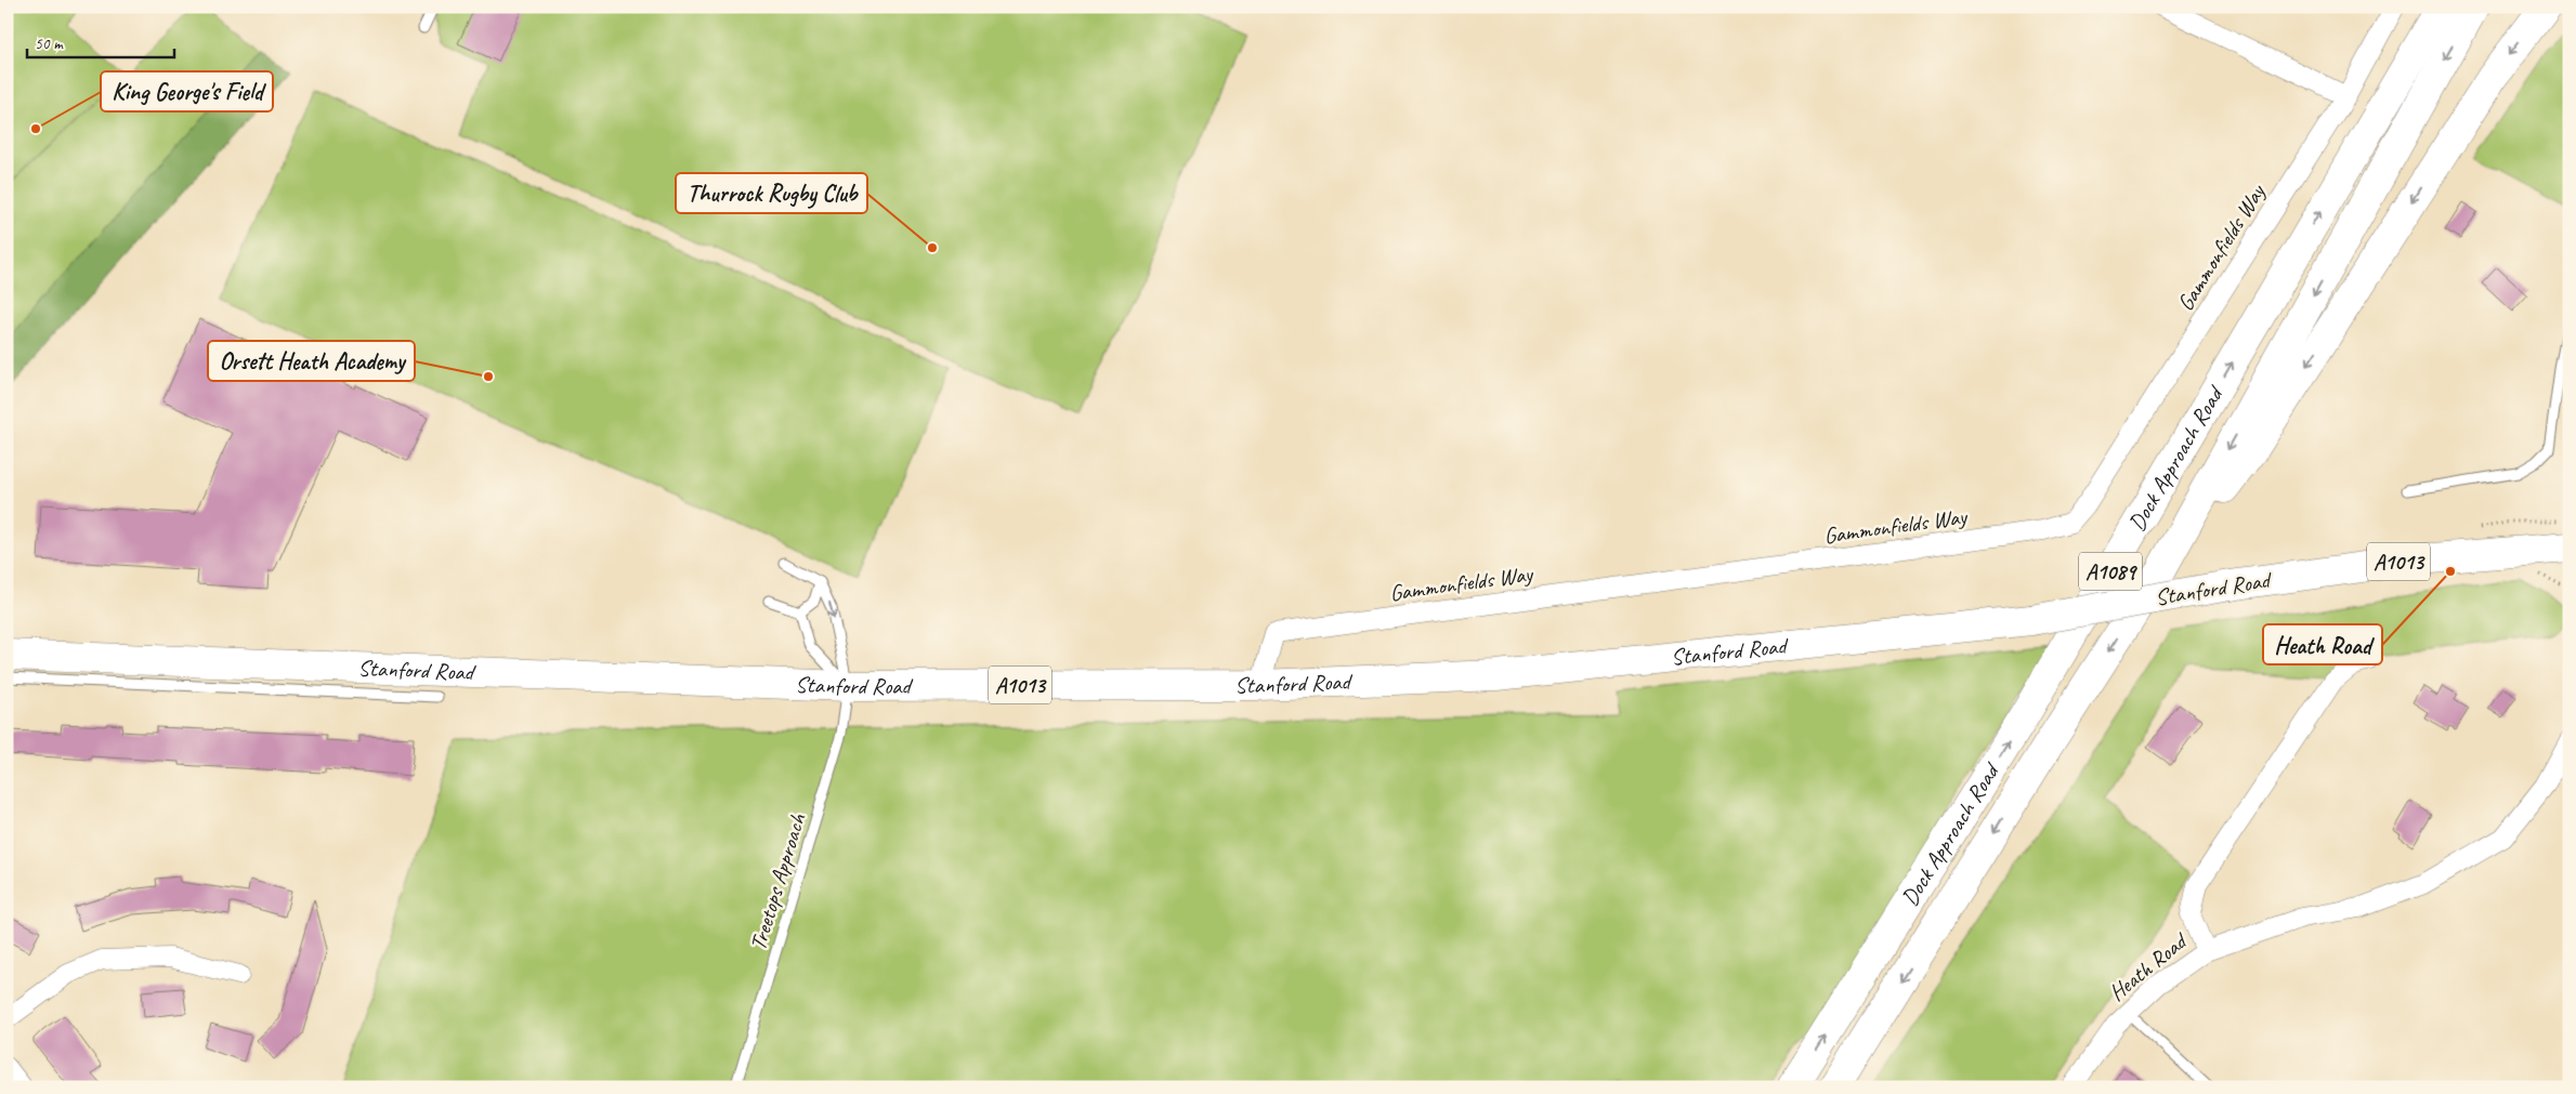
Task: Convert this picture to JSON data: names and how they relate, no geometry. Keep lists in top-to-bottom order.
{
  "streets": {
    "main road": [
      "Dock Approach Road",
      "A1013",
      "A1089",
      "Stanford Road"
    ],
    "street": ["Gammonfields Way", "Heath Road"],
    "lane": ["Treetops Approach"]
  },
  "crossings": [
    ["Gammonfields Way", "Stanford Road"],
    ["Stanford Road", "Treetops Approach"]
  ],
  "places": [
    "King George's Field",
    "Thurrock Rugby Club",
    "Orsett Heath Academy",
    "Heath Road"
  ],
  "scale_bar": "50 m"
}
